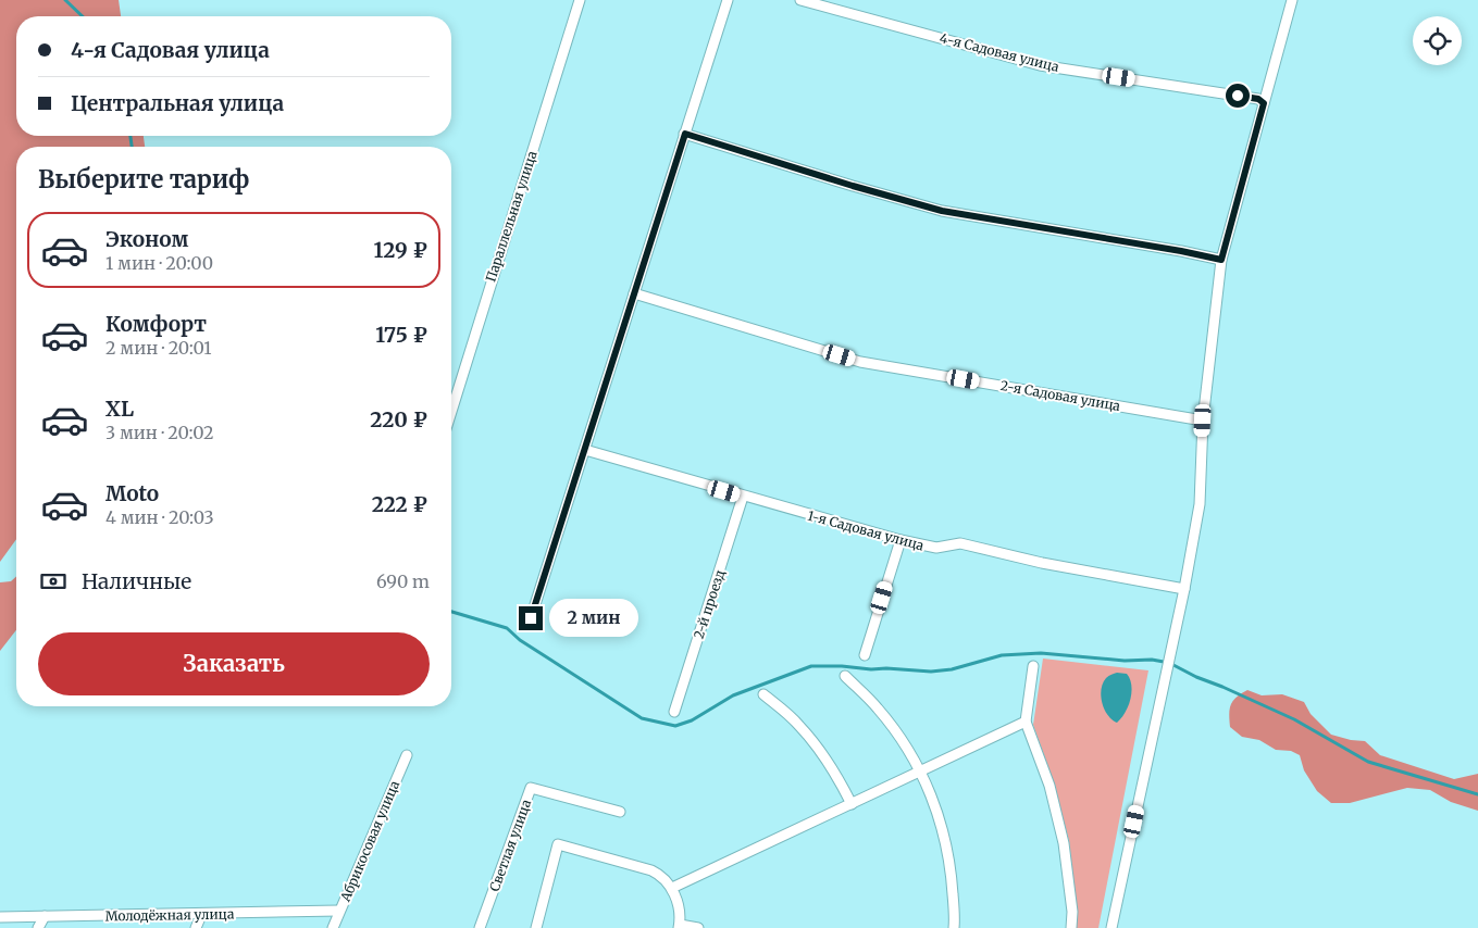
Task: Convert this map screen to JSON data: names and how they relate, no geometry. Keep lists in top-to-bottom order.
{
  "streets": {
    "street": [
      "4-я Садовая улица",
      "Параллельная улица",
      "2-я Садовая улица",
      "1-я Садовая улица",
      "2-й проезд",
      "Абрикосовая улица",
      "Светлая улица",
      "Молодёжная улица"
    ]
  },
  "crossings": [
    ["1-я Садовая улица", "2-й проезд"],
    ["Абрикосовая улица", "Молодёжная улица"]
  ],
  "page": {
    "banner": ["4-я Садовая улица", "Центральная улица"],
    "heading": "Выберите тариф",
    "list": [
      {
        "name": "Эконом",
        "note": "1 мин · 20:00",
        "value": "129 ₽"
      },
      {
        "name": "Комфорт",
        "note": "2 мин · 20:01",
        "value": "175 ₽"
      },
      {
        "name": "XL",
        "note": "3 мин · 20:02",
        "value": "220 ₽"
      },
      {
        "name": "Moto",
        "note": "4 мин · 20:03",
        "value": "222 ₽"
      }
    ],
    "pay": ["Наличные", "690 m"],
    "bubble": "2 мин",
    "buttons": "Заказать"
  }
}
